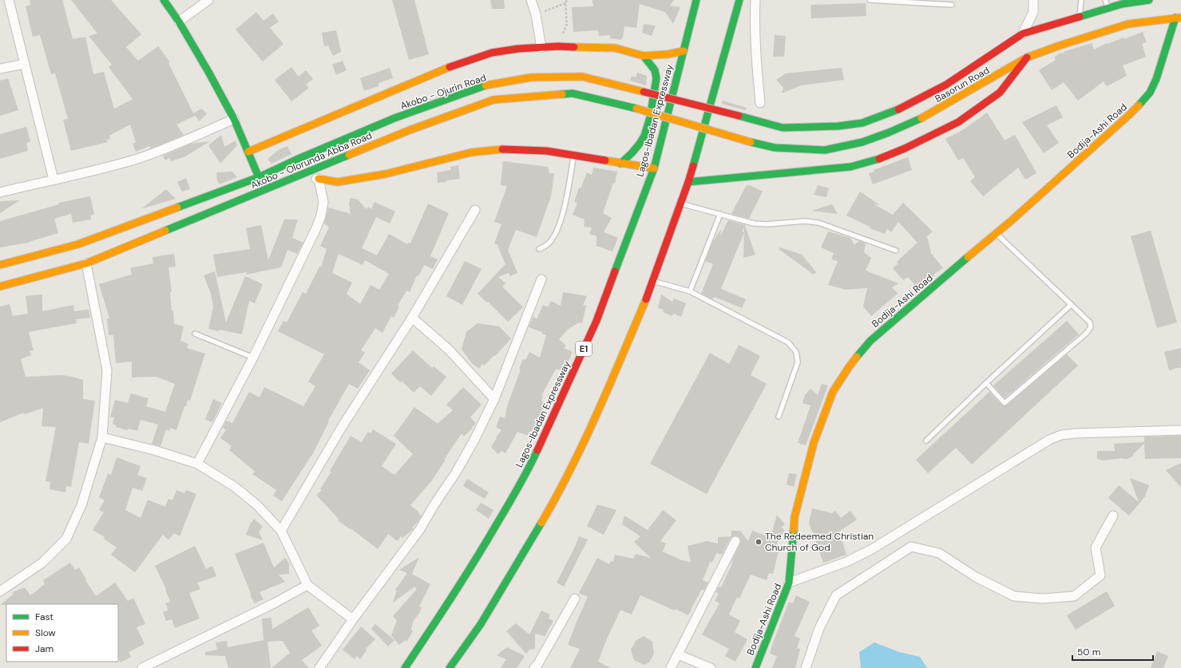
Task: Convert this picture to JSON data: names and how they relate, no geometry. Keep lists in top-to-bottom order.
{
  "streets": {
    "main road": [
      "Basorun Road",
      "Akobo - Ojurin Road",
      "Lagos-Ibadan Expressway",
      "Bodija-Ashi Road",
      "Akobo - Olorunda Abba Road",
      "E1"
    ]
  },
  "crossings": [
    ["Basorun Road", "Akobo - Ojurin Road"],
    ["Basorun Road", "Bodija-Ashi Road"],
    ["Basorun Road", "Akobo - Olorunda Abba Road"],
    ["Akobo - Ojurin Road", "Akobo - Olorunda Abba Road"]
  ],
  "places": ["The Redeemed Christian Church of God"],
  "legend": ["Fast", "Slow", "Jam"],
  "scale_bar": "50 m"
}
